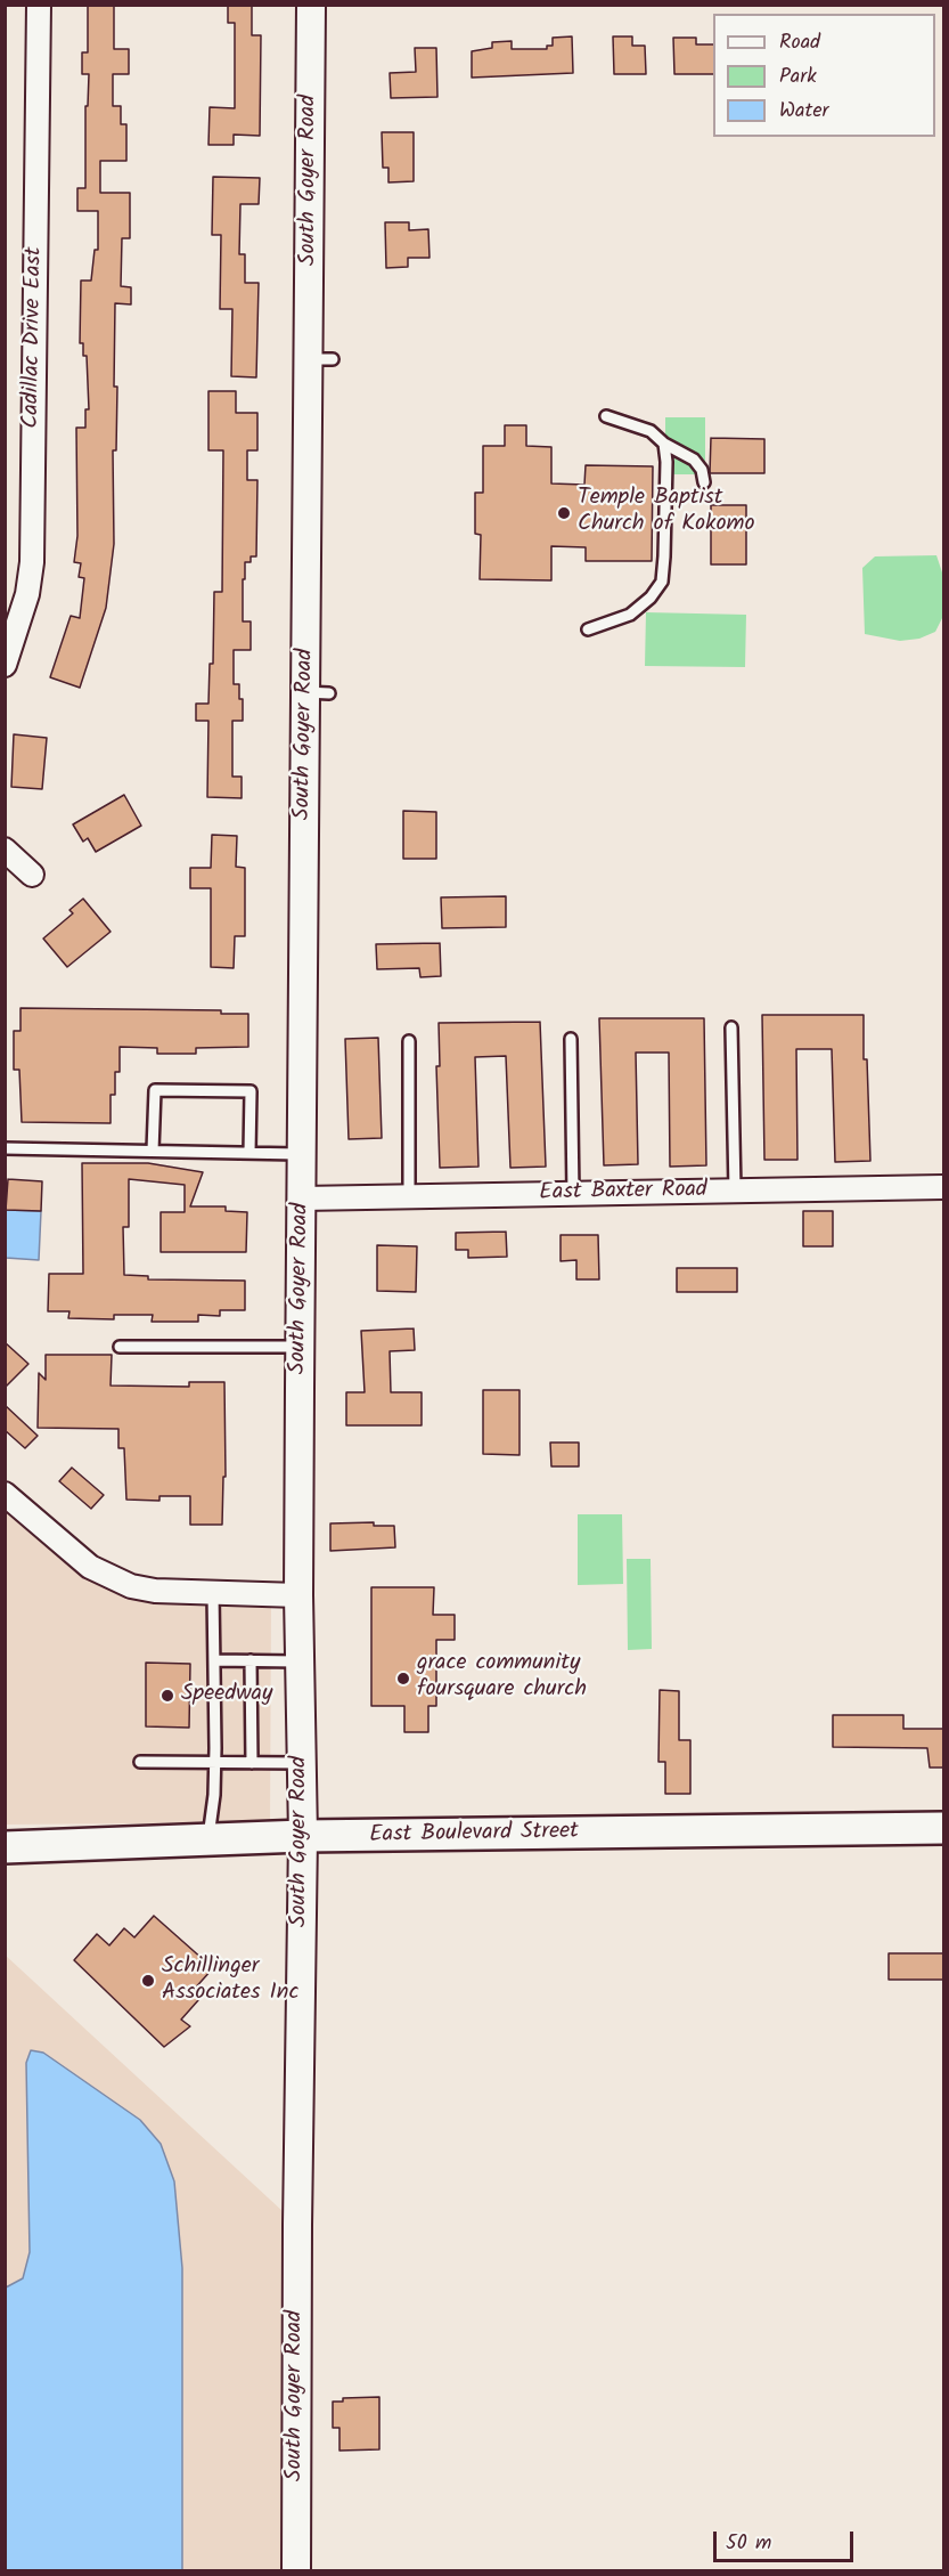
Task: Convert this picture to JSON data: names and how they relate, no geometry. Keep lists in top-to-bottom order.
{
  "streets": {
    "main road": ["East Boulevard Street"],
    "street": ["South Goyer Road", "Cadillac Drive East", "East Baxter Road"]
  },
  "crossings": [
    ["South Goyer Road", "East Baxter Road"],
    ["South Goyer Road", "East Boulevard Street"]
  ],
  "places": [
    "Temple Baptist Church of Kokomo",
    "grace community foursquare church",
    "Speedway",
    "Schillinger Associates Inc"
  ],
  "legend": ["Road", "Park", "Water"],
  "scale_bar": "50 m"
}
